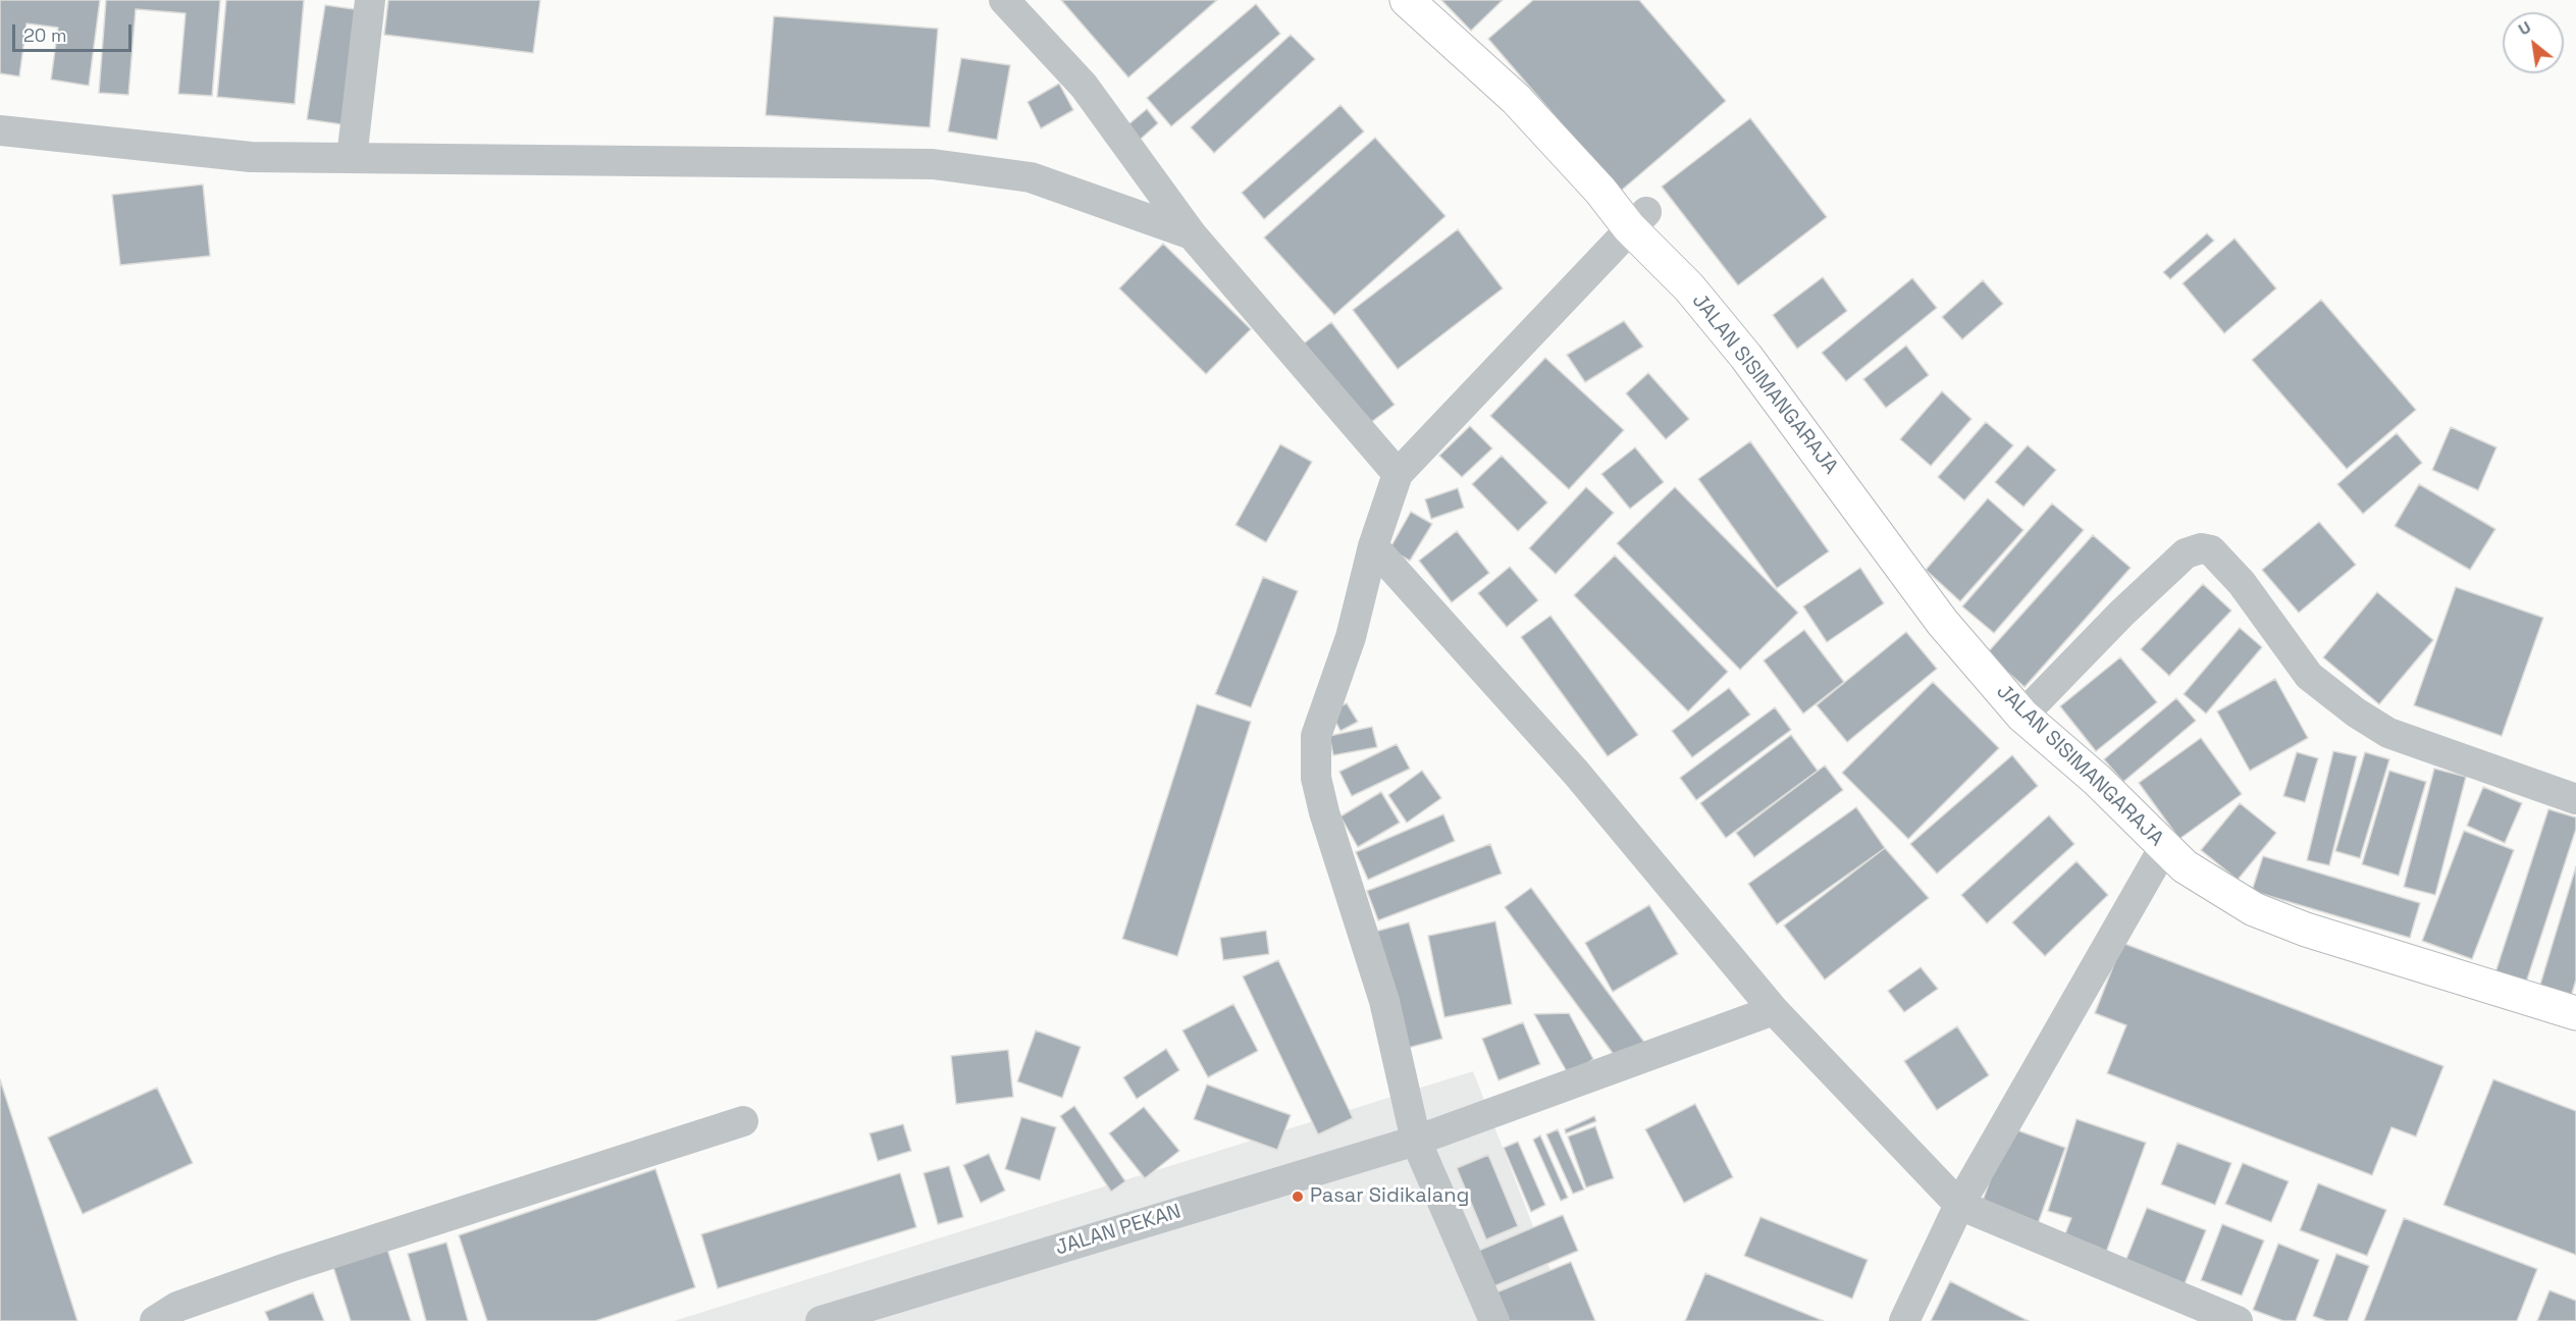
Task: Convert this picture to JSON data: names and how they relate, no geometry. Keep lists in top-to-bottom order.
{
  "streets": {
    "highway": ["JALAN SISIMANGARAJA"],
    "street": ["JALAN PEKAN"]
  },
  "places": ["Pasar Sidikalang"],
  "scale_bar": "20 m",
  "north": "top left"
}
